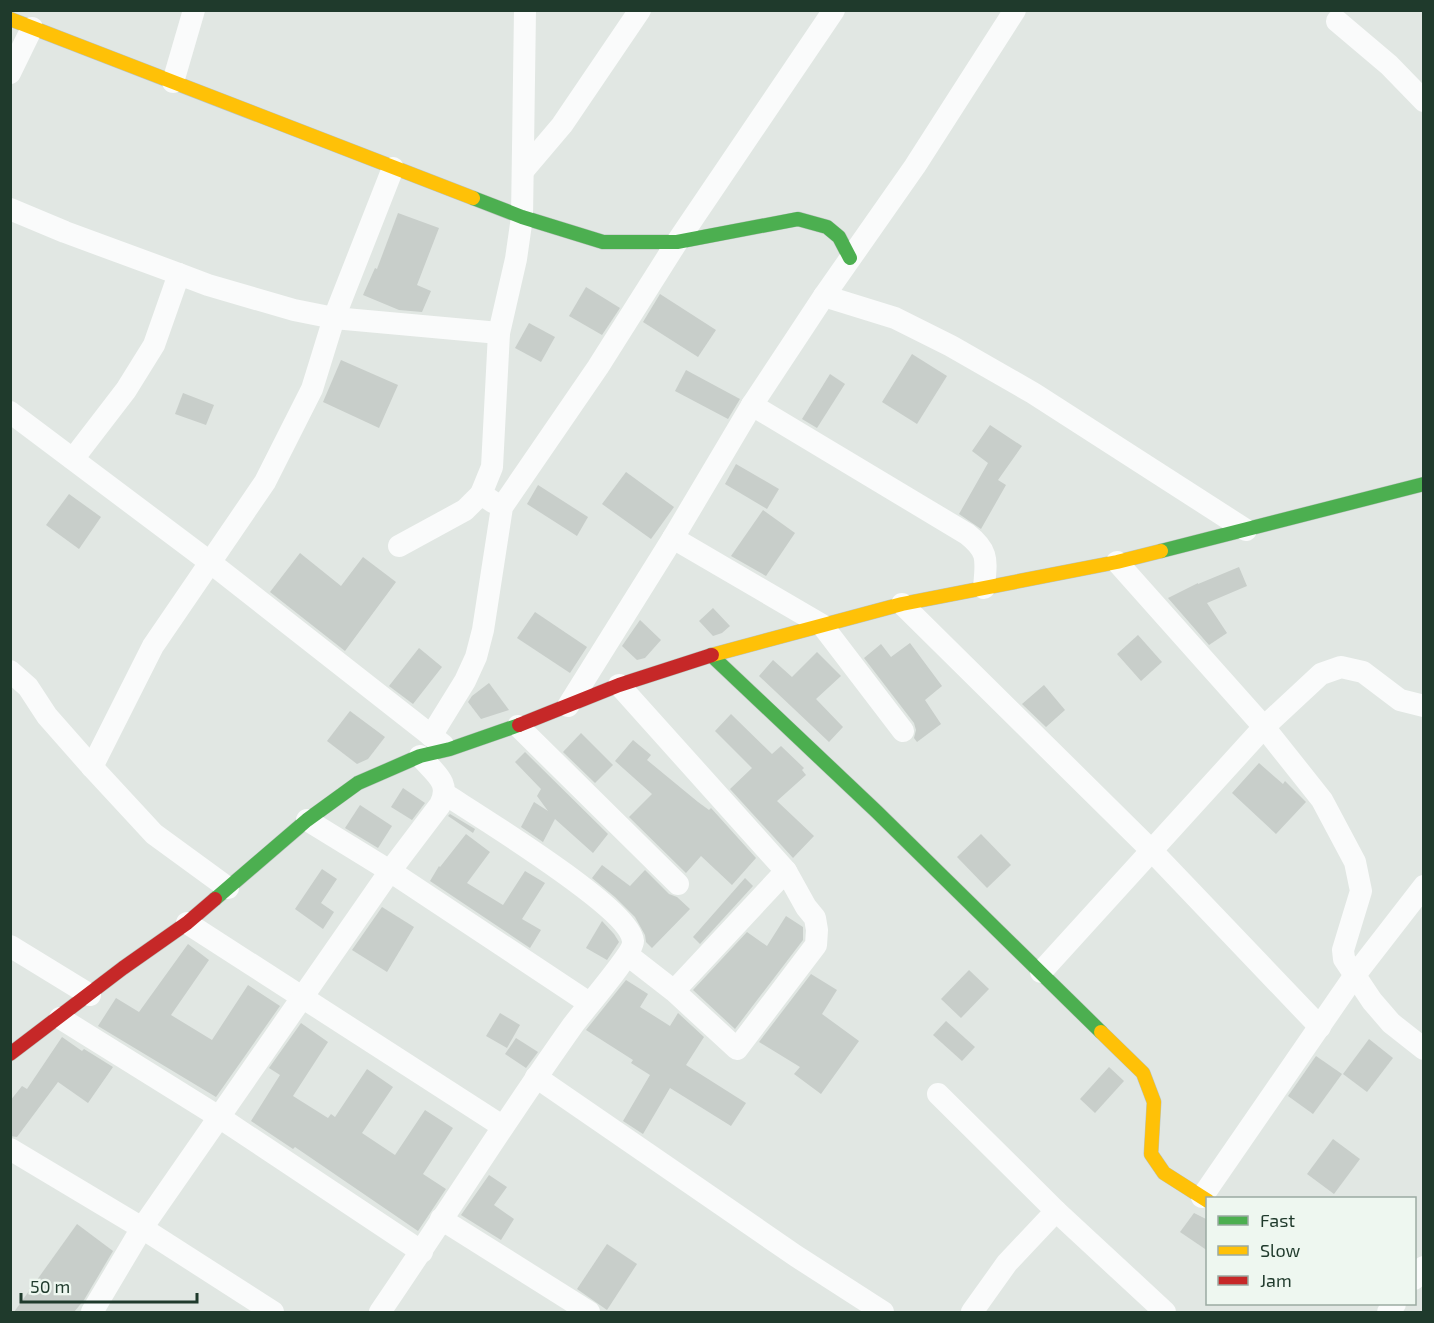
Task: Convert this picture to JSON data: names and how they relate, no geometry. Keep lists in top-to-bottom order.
{
  "legend": ["Fast", "Slow", "Jam"],
  "scale_bar": "50 m"
}
